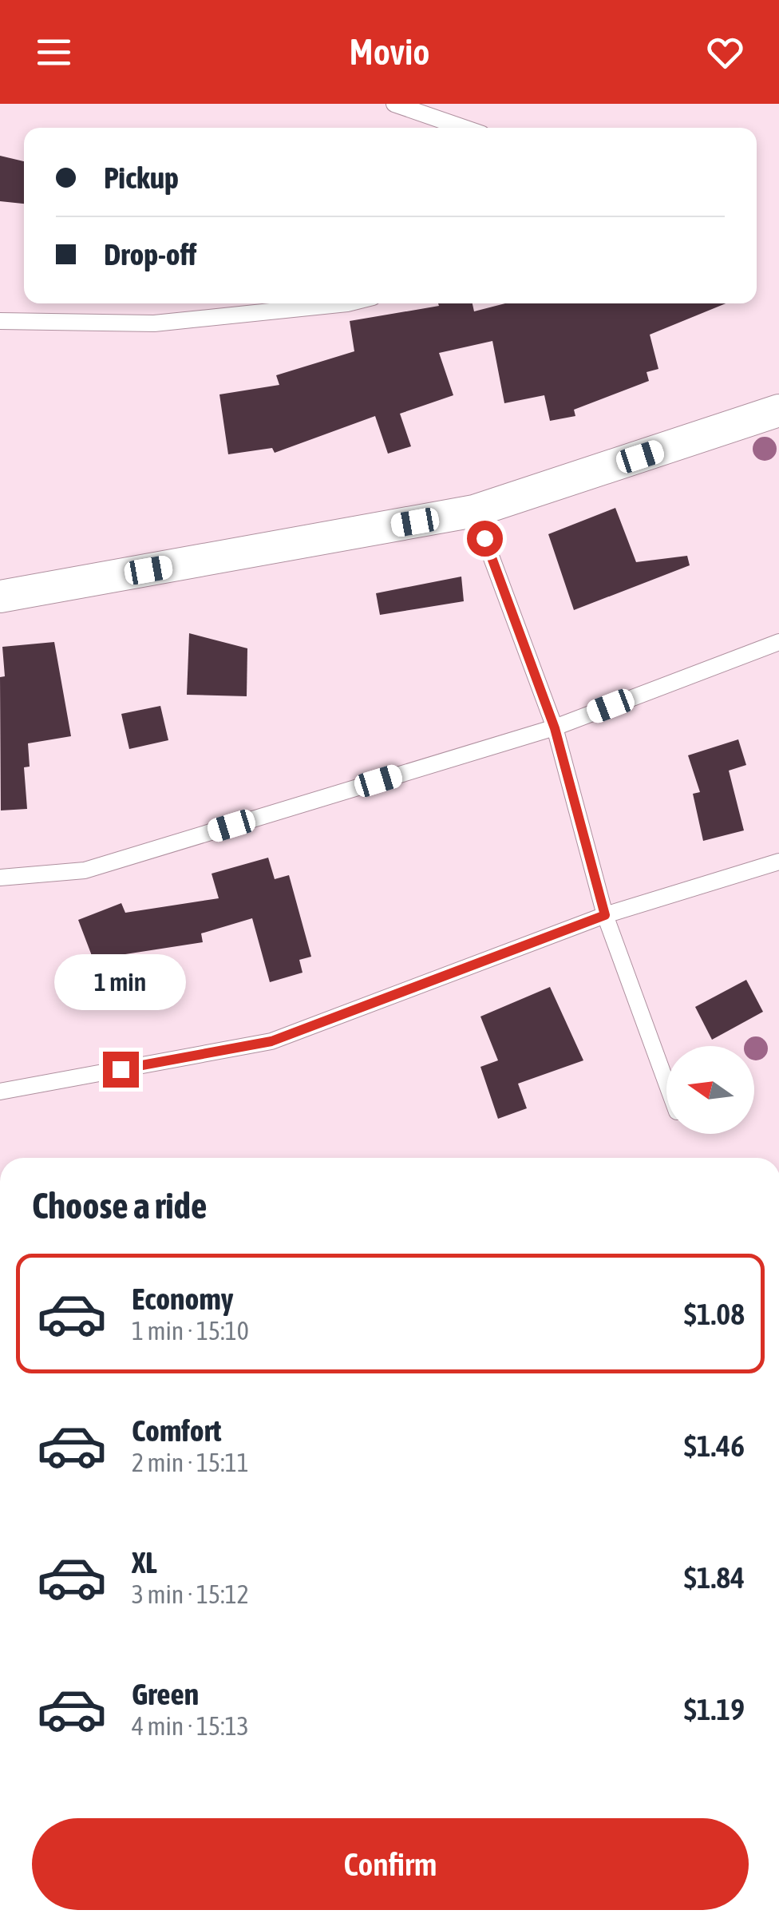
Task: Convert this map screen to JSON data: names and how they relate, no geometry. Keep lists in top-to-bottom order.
{
  "north": "left",
  "page": {
    "header": "Movio",
    "banner": ["Pickup", "Drop-off"],
    "bubble": "1 min",
    "heading": "Choose a ride",
    "list": [
      {
        "name": "Economy",
        "note": "1 min · 15:10",
        "value": "$1.08"
      },
      {
        "name": "Comfort",
        "note": "2 min · 15:11",
        "value": "$1.46"
      },
      {
        "name": "XL",
        "note": "3 min · 15:12",
        "value": "$1.84"
      },
      {
        "name": "Green",
        "note": "4 min · 15:13",
        "value": "$1.19"
      }
    ],
    "buttons": "Confirm"
  }
}
